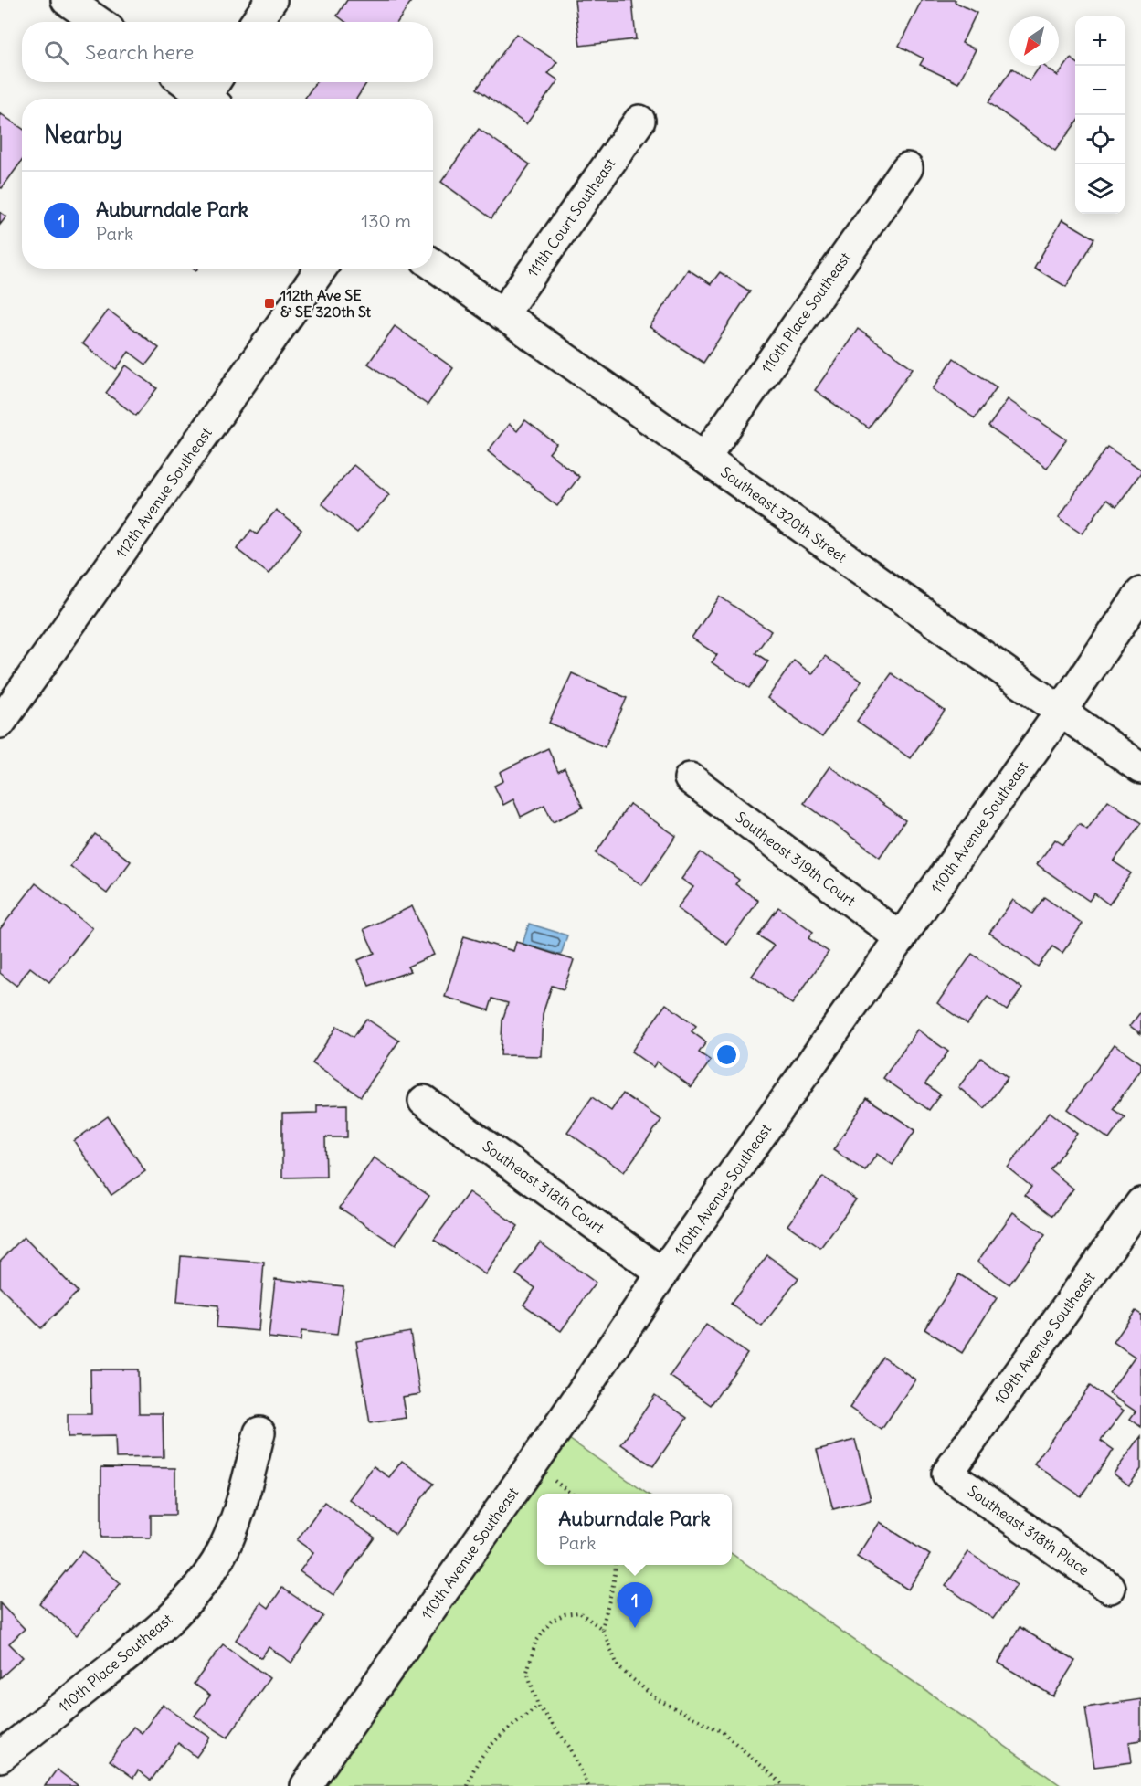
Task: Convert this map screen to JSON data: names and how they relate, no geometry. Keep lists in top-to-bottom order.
{
  "streets": {
    "street": [
      "111th Court Southeast",
      "110th Place Southeast",
      "112th Avenue Southeast",
      "Southeast 320th Street",
      "110th Avenue Southeast",
      "Southeast 319th Court",
      "Southeast 318th Court",
      "109th Avenue Southeast",
      "Southeast 318th Place"
    ]
  },
  "crossings": [
    ["111th Court Southeast", "Southeast 320th Street"],
    ["110th Place Southeast", "Southeast 320th Street"],
    ["Southeast 320th Street", "110th Avenue Southeast"],
    ["110th Avenue Southeast", "Southeast 319th Court"],
    ["110th Avenue Southeast", "Southeast 318th Court"],
    ["109th Avenue Southeast", "Southeast 318th Place"]
  ],
  "places": {
    "transit": ["112th Ave SE & SE 320th St"]
  },
  "north": "bottom left",
  "page": {
    "map_buttons": ["+", "−"],
    "search": "Search here",
    "heading": "Nearby",
    "list": [
      {
        "mark": "1",
        "name": "Auburndale Park",
        "note": "Park",
        "value": "130 m"
      }
    ],
    "popup": ["Auburndale Park", "Park"],
    "pins": "1"
  }
}
